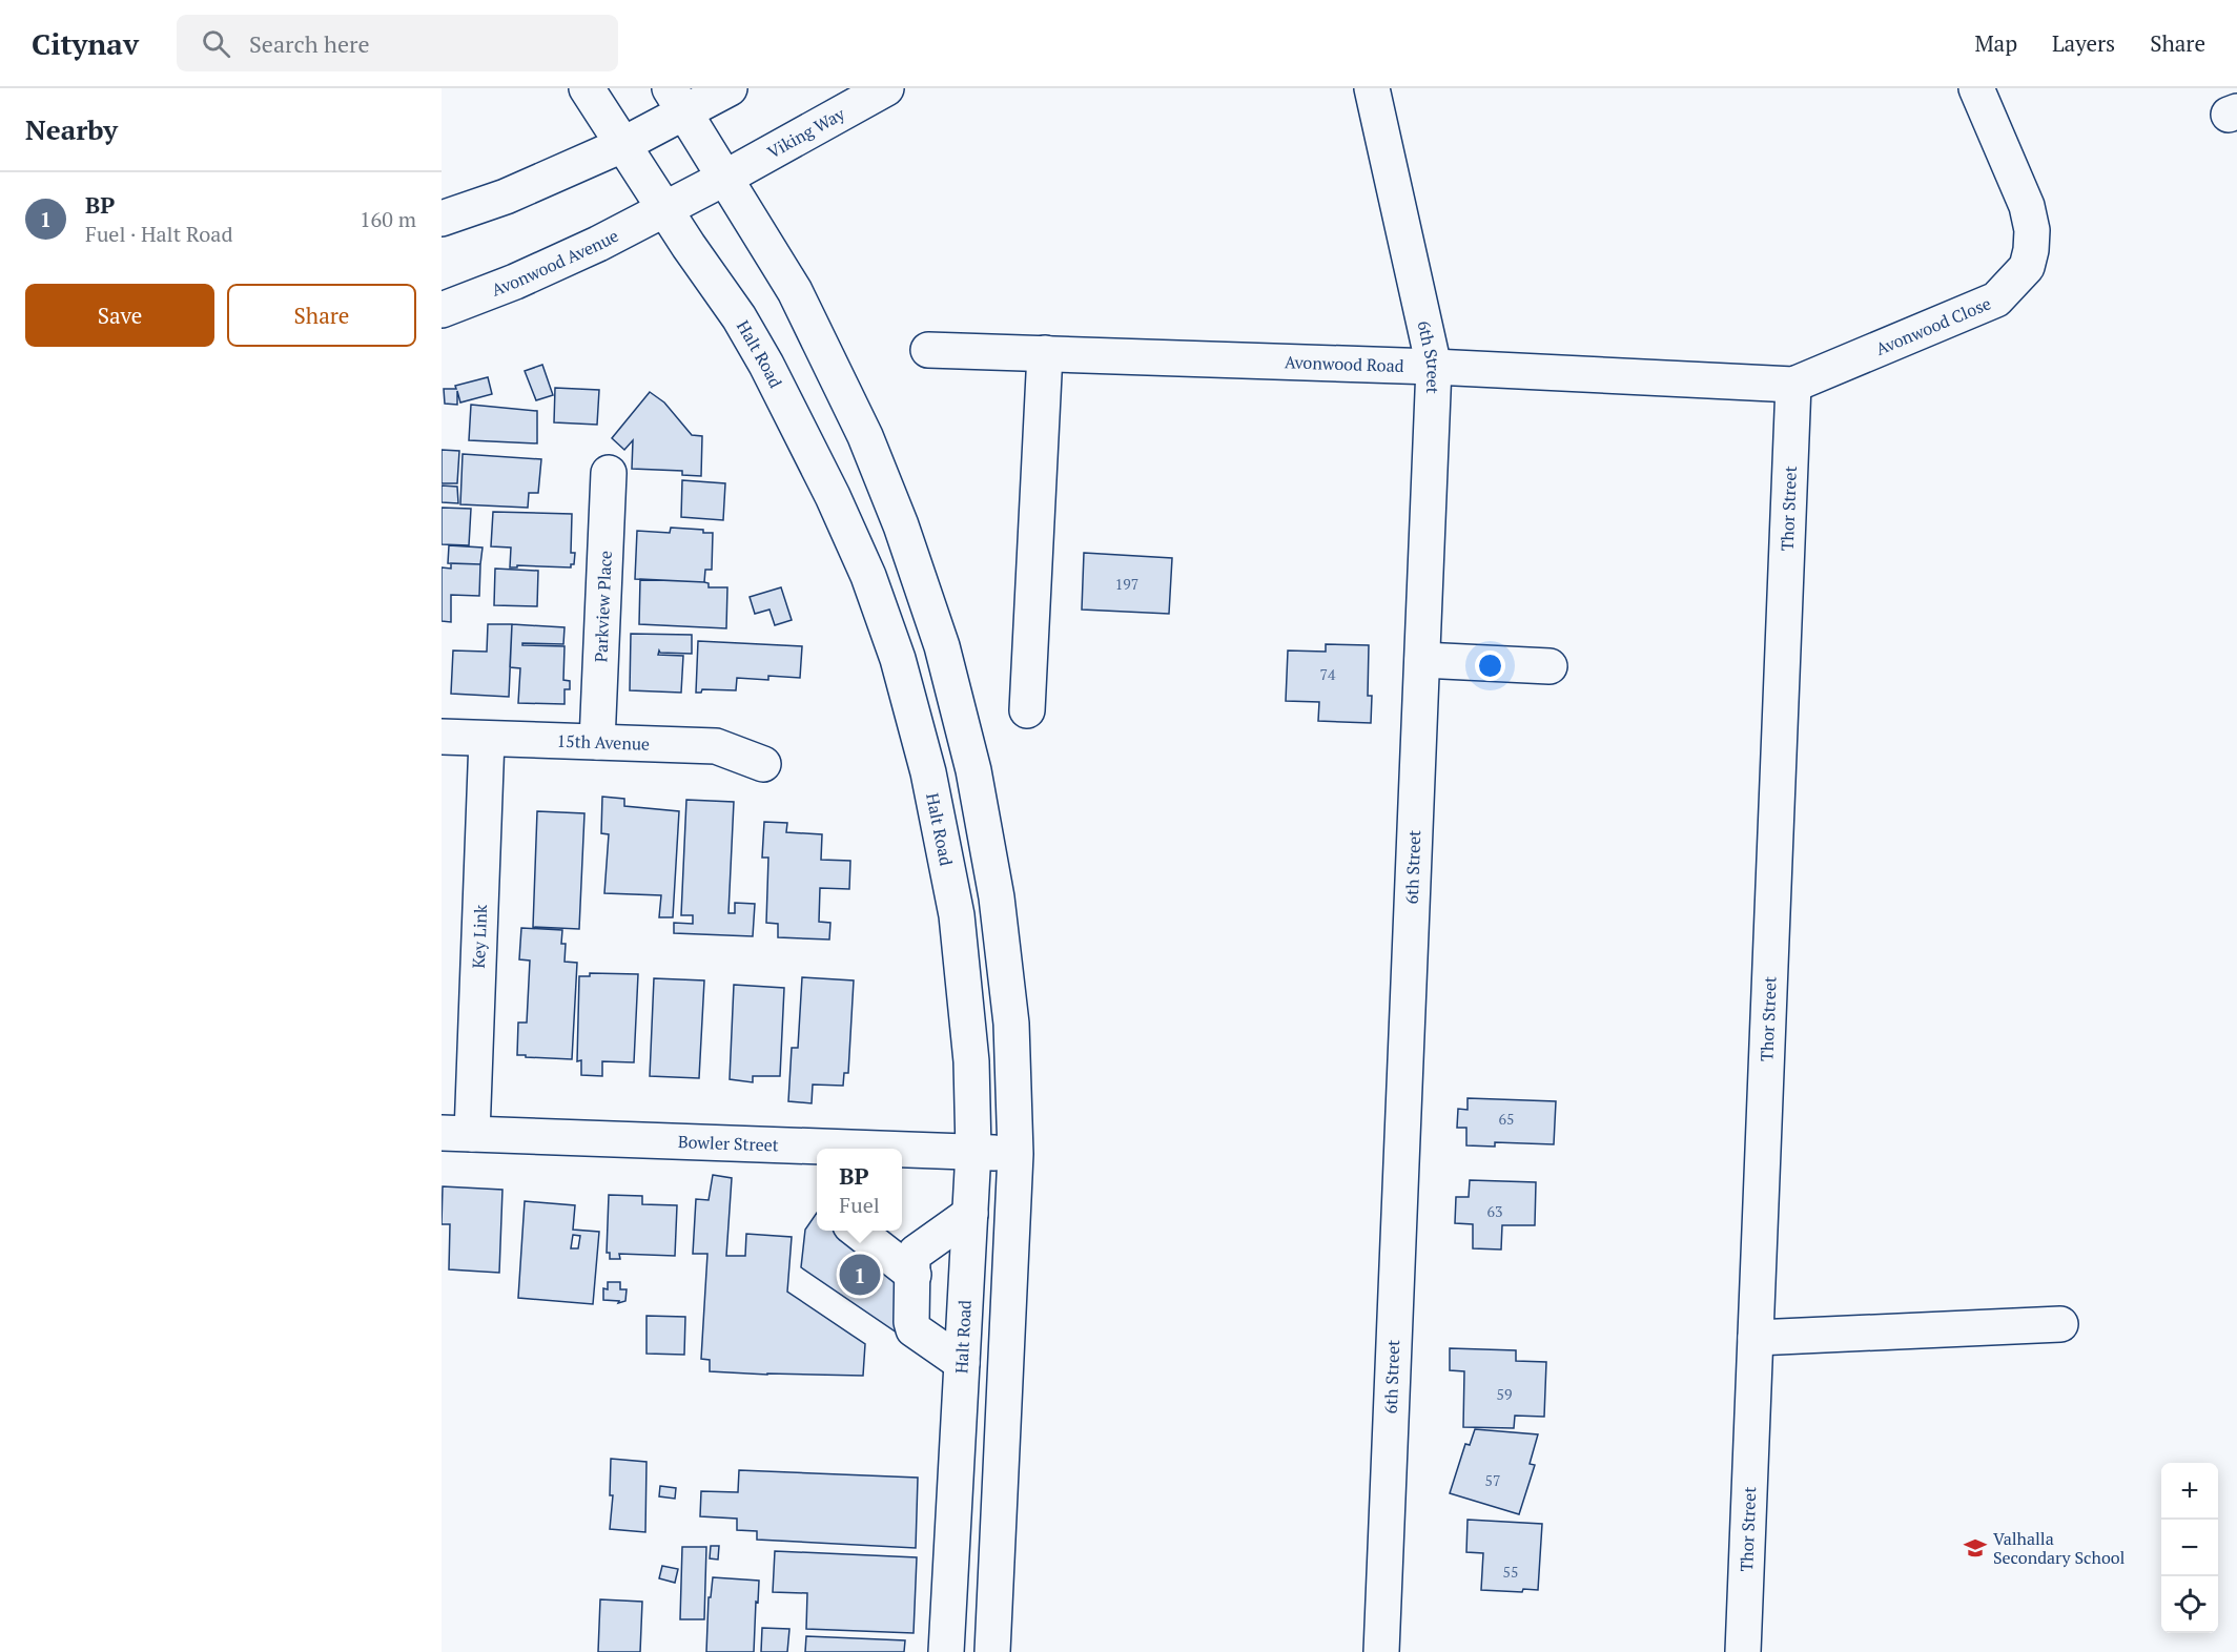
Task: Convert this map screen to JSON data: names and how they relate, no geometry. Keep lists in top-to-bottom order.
{
  "streets": {
    "street": [
      "Viking Way",
      "Avonwood Avenue",
      "Avonwood Close",
      "Halt Road",
      "6th Street",
      "Avonwood Road",
      "Thor Street",
      "Parkview Place",
      "15th Avenue",
      "Key Link",
      "Bowler Street"
    ]
  },
  "crossings": [
    ["Viking Way", "Avonwood Avenue"],
    ["Viking Way", "Halt Road"],
    ["Avonwood Avenue", "Halt Road"],
    ["Avonwood Close", "Avonwood Road"],
    ["Avonwood Close", "Thor Street"],
    ["Halt Road", "Bowler Street"],
    ["6th Street", "Avonwood Road"],
    ["Avonwood Road", "Thor Street"],
    ["Parkview Place", "15th Avenue"],
    ["15th Avenue", "Key Link"],
    ["Key Link", "Bowler Street"]
  ],
  "places": {
    "school or university": ["Valhalla Secondary School"]
  },
  "house_numbers": [
    "197",
    "74",
    "65",
    "63",
    "59",
    "57",
    "55"
  ],
  "page": {
    "header": "Citynav",
    "search": "Search here",
    "nav": ["Map", "Layers", "Share"],
    "heading": "Nearby",
    "list": [
      {
        "mark": "1",
        "name": "BP",
        "note": "Fuel · Halt Road",
        "value": "160 m"
      }
    ],
    "buttons": ["Save", "Share"],
    "popup": ["BP", "Fuel"],
    "pins": "1",
    "map_buttons": ["+", "−"]
  }
}
